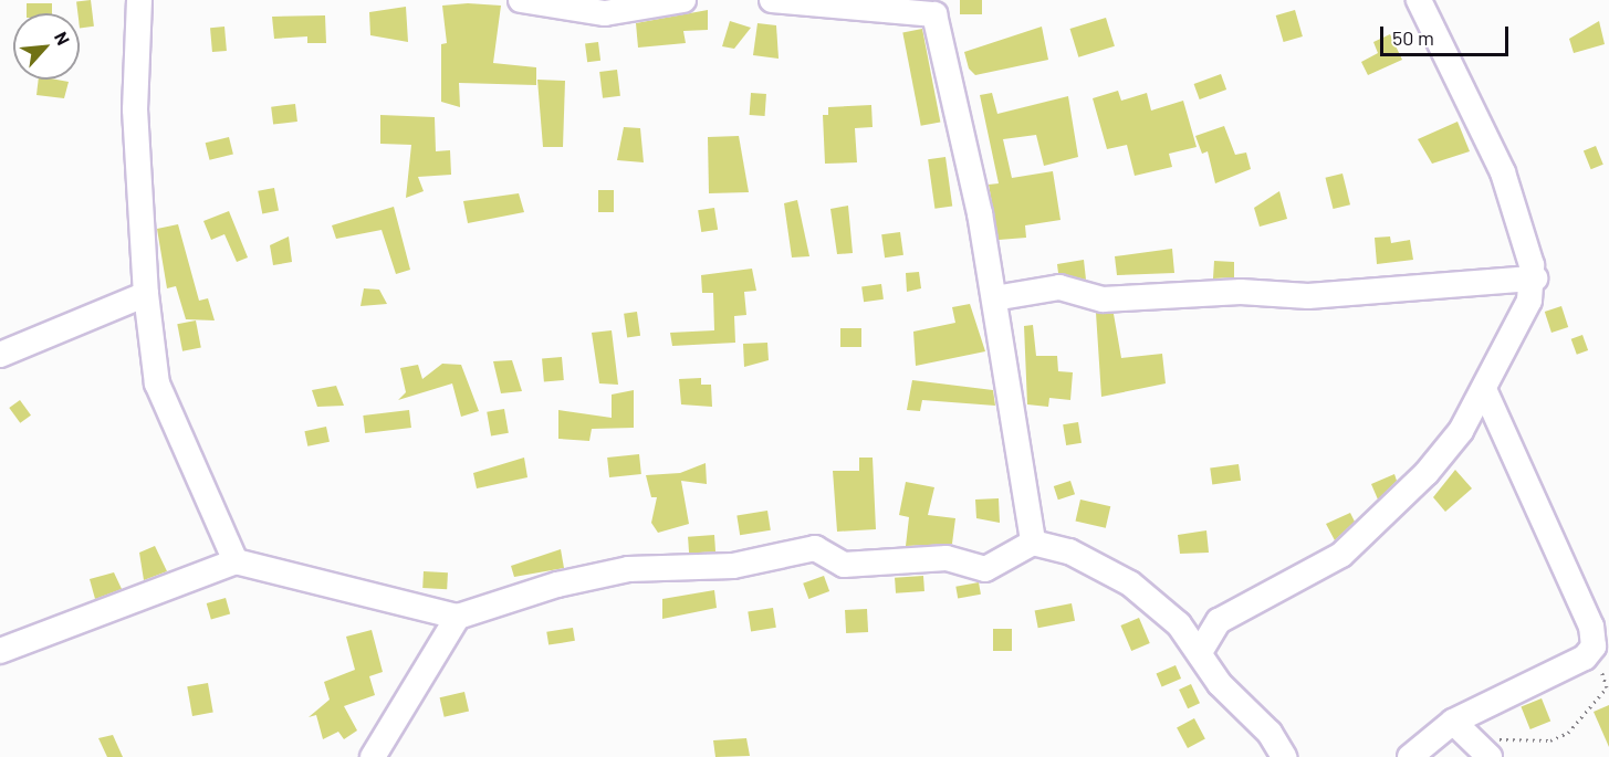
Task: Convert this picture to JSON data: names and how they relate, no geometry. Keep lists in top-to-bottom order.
{
  "scale_bar": "50 m",
  "north": "top right"
}
